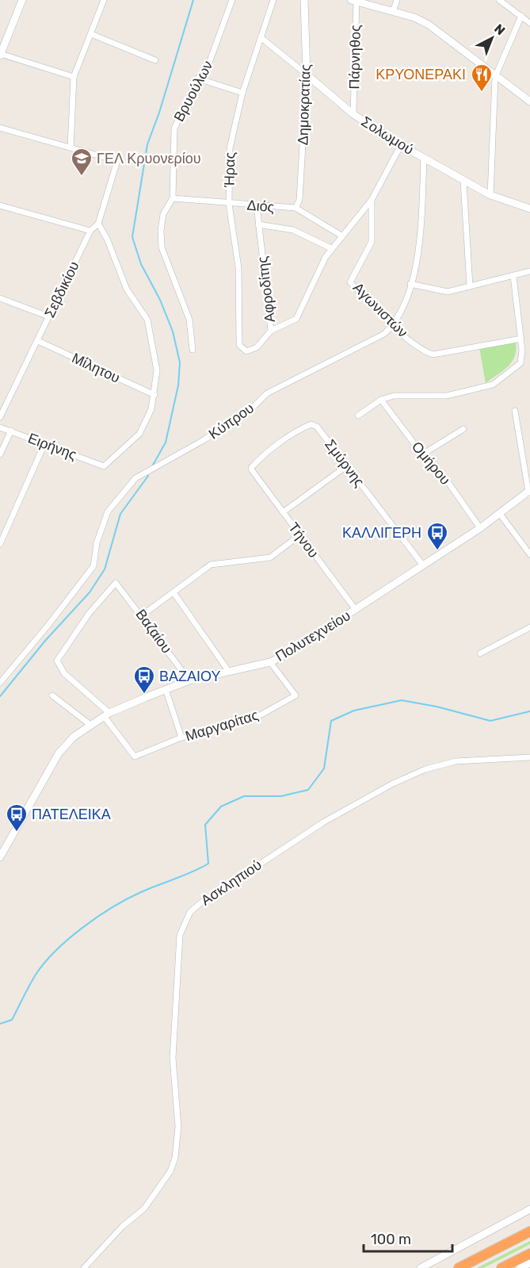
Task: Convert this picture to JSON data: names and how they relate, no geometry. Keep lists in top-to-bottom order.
{
  "streets": {
    "street": [
      "Πάρνηθος",
      "Βρυούλων",
      "Δημοκρατίας",
      "Σολωμού",
      "Ήρας",
      "Διός",
      "Σεβδικίου",
      "Αφροδίτης",
      "Αγωνιστών",
      "Μίλητου",
      "Κύπρου",
      "Ειρήνης",
      "Σμύρνης",
      "Ομήρου",
      "Τήνου",
      "Βαζαίου",
      "Πολυτεχνείου",
      "Μαργαρίτας",
      "Ασκληπιού"
    ]
  },
  "crossings": [
    ["Πάρνηθος", "Σολωμού"],
    ["Βρυούλων", "Διός"],
    ["Δημοκρατίας", "Σολωμού"],
    ["Δημοκρατίας", "Διός"],
    ["Σολωμού", "Ήρας"],
    ["Ήρας", "Διός"],
    ["Ήρας", "Αφροδίτης"],
    ["Διός", "Αφροδίτης"],
    ["Σεβδικίου", "Μίλητου"],
    ["Αγωνιστών", "Κύπρου"],
    ["Μίλητου", "Ειρήνης"],
    ["Σμύρνης", "Τήνου"],
    ["Σμύρνης", "Πολυτεχνείου"],
    ["Ομήρου", "Πολυτεχνείου"],
    ["Τήνου", "Πολυτεχνείου"],
    ["Βαζαίου", "Πολυτεχνείου"],
    ["Βαζαίου", "Μαργαρίτας"],
    ["Πολυτεχνείου", "Μαργαρίτας"]
  ],
  "places": {
    "restaurant": ["ΚΡΥΟΝΕΡΑΚΙ"],
    "school or university": ["ΓΕΛ Κρυονερίου"],
    "bus stop": ["ΚΑΛΛΙΓΕΡΗ", "ΒΑΖΑΙΟΥ", "ΠΑΤΕΛΕΙΚΑ"]
  },
  "scale_bar": "100 m",
  "north": "top right"
}
